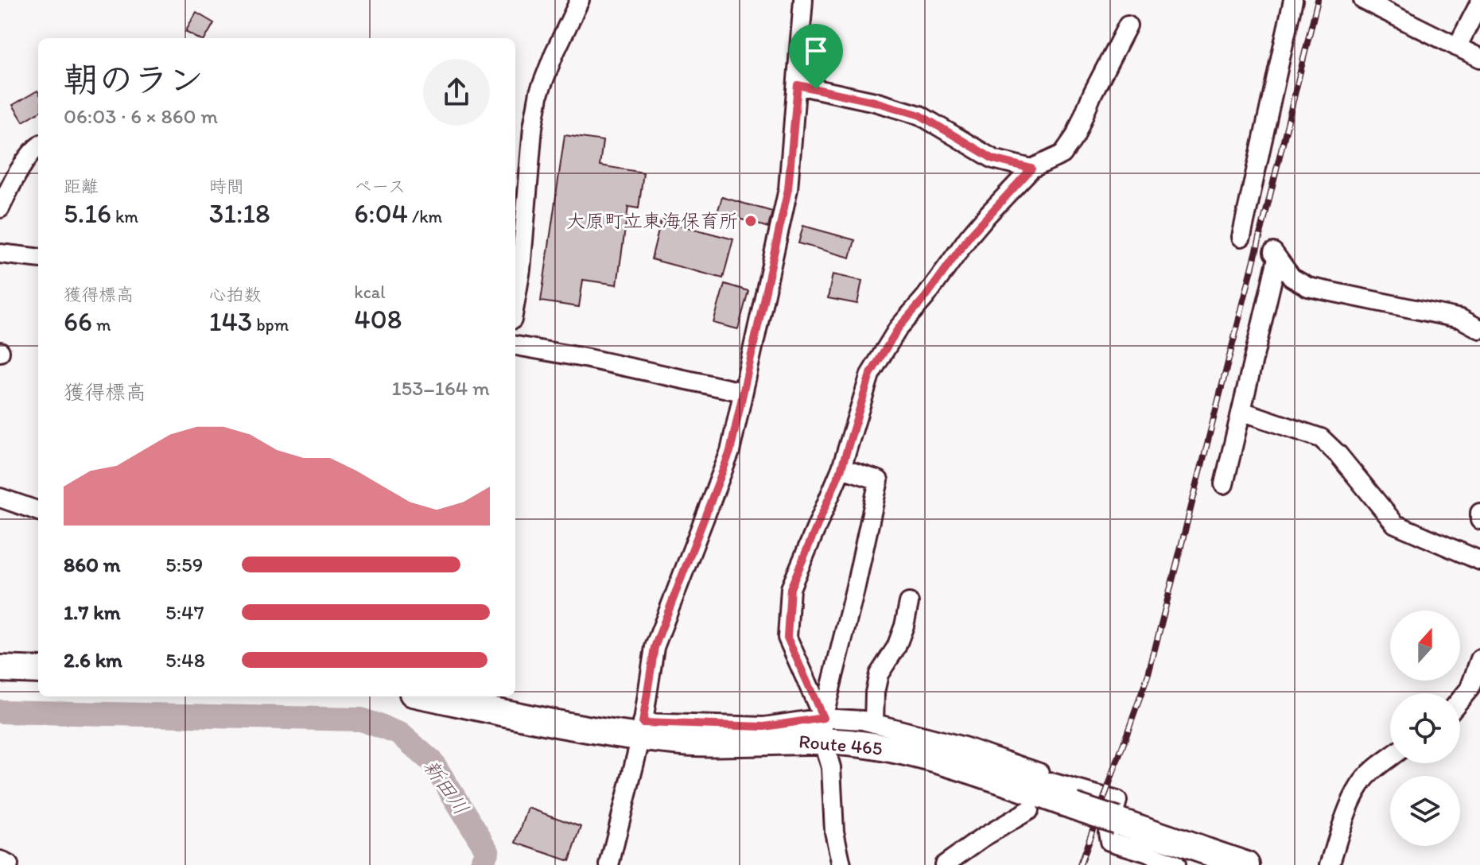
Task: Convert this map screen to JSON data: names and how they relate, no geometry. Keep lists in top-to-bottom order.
{
  "streets": {
    "highway": ["Route 465"]
  },
  "water": ["新田川"],
  "places": ["大原町立東海保育所"],
  "north": "top",
  "page": {
    "heading": ["朝のラン", "06:03 · 6 × 860 m"],
    "stats": [
      ["距離", "5.16 km"],
      ["時間", "31:18"],
      ["ペース", "6:04 /km"],
      ["獲得標高", "66 m"],
      ["心拍数", "143 bpm"],
      ["kcal", "408"]
    ],
    "chart": ["獲得標高", "153–164 m"],
    "list": [
      {
        "name": "860 m",
        "note": "5:59"
      },
      {
        "name": "1.7 km",
        "note": "5:47"
      },
      {
        "name": "2.6 km",
        "note": "5:48"
      }
    ]
  }
}
